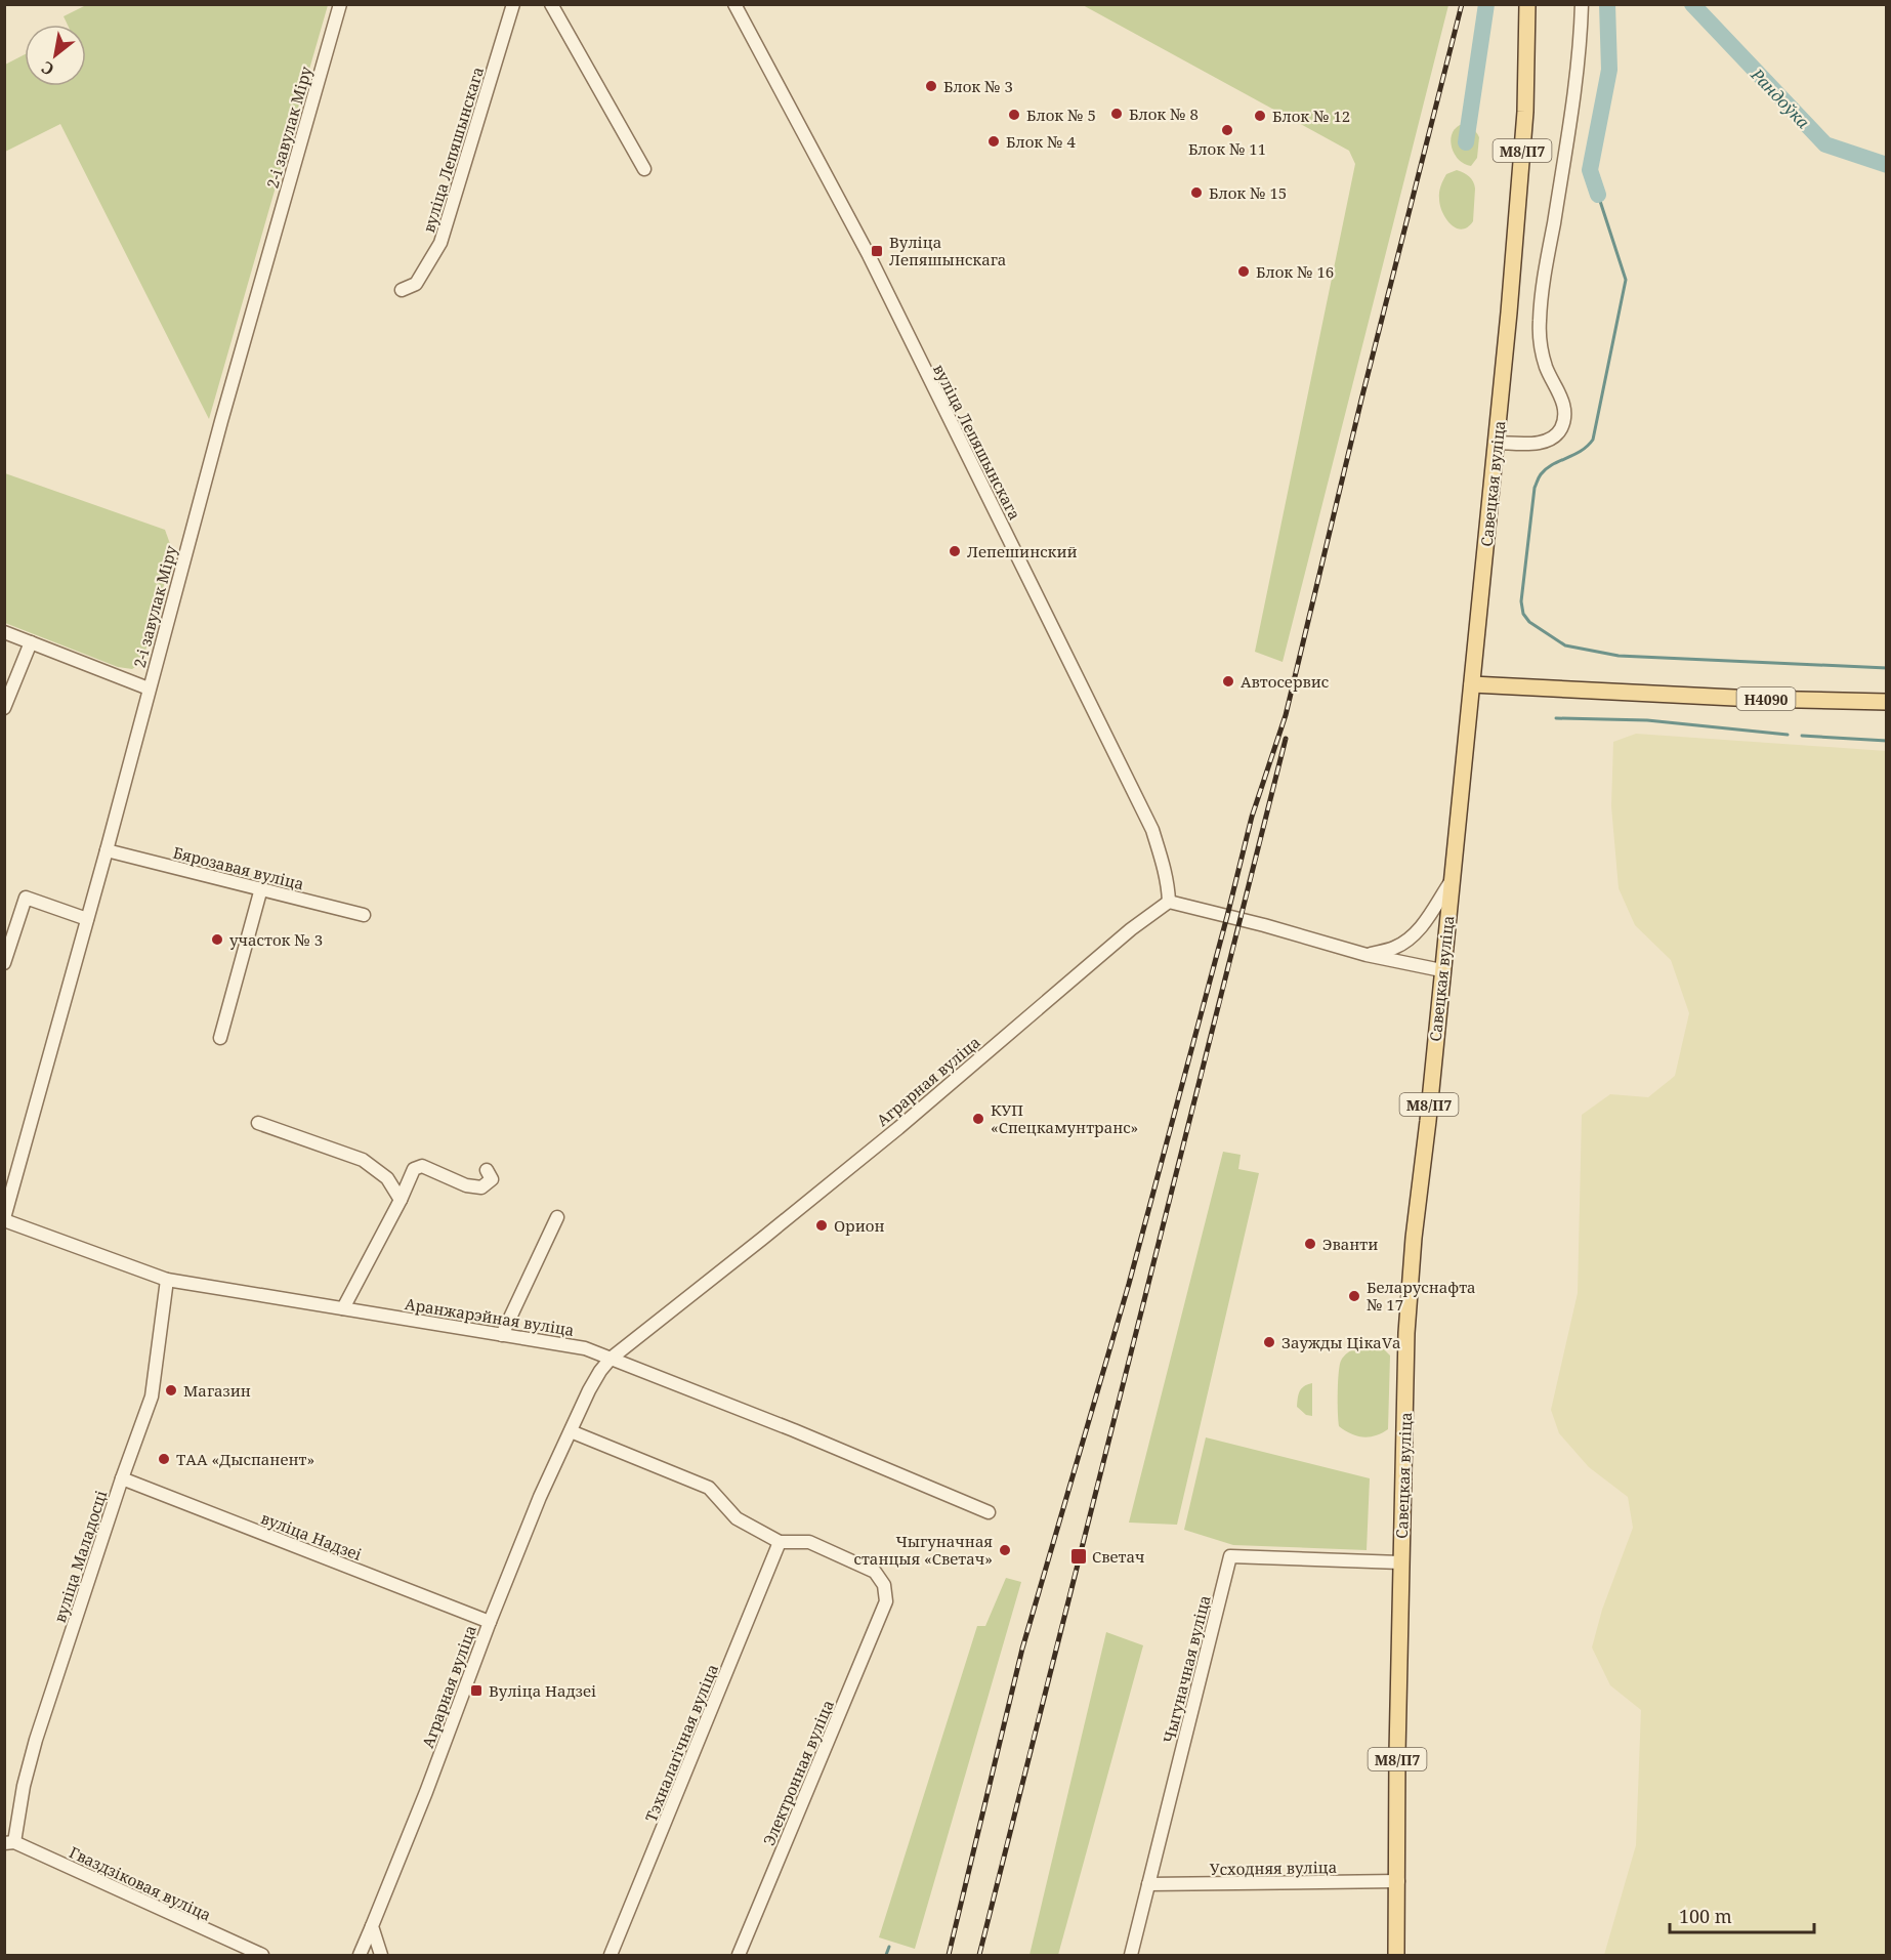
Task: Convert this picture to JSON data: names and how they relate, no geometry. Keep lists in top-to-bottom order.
{
  "streets": {
    "main road": ["М8/П7", "Савецкая вуліца", "Н4090"],
    "street": [
      "2-і завулак Міру",
      "вуліца Лепяшынскага",
      "Бярозавая вуліца",
      "Аграрная вуліца",
      "Аранжарэйная вуліца",
      "вуліца Надзеі",
      "вуліца Маладосці",
      "Чыгуначная вуліца",
      "Тэхналагічная вуліца",
      "Электронная вуліца",
      "Усходняя вуліца",
      "Гваздзіковая вуліца"
    ]
  },
  "crossings": [
    ["2-і завулак Міру", "Бярозавая вуліца"],
    ["2-і завулак Міру", "Аранжарэйная вуліца"],
    ["вуліца Лепяшынскага", "Аграрная вуліца"],
    ["Савецкая вуліца", "Н4090"],
    ["Савецкая вуліца", "Чыгуначная вуліца"],
    ["Савецкая вуліца", "Усходняя вуліца"],
    ["Аграрная вуліца", "Аранжарэйная вуліца"],
    ["Аграрная вуліца", "вуліца Надзеі"],
    ["Аранжарэйная вуліца", "вуліца Маладосці"],
    ["вуліца Надзеі", "вуліца Маладосці"],
    ["вуліца Маладосці", "Гваздзіковая вуліца"],
    ["Чыгуначная вуліца", "Усходняя вуліца"],
    ["Тэхналагічная вуліца", "Электронная вуліца"]
  ],
  "water": ["Рандоўка"],
  "places": {
    "other": [
      "Блок № 3",
      "Блок № 8",
      "Блок № 5",
      "Блок № 12",
      "Блок № 11",
      "Блок № 4",
      "Блок № 15",
      "Блок № 16",
      "Лепешинский",
      "Автосервис",
      "участок № 3",
      "КУП «Спецкамунтранс»",
      "Орион",
      "Эванти",
      "Беларуснафта № 17",
      "Заужды ЦікаVа",
      "Магазин",
      "ТАА «Дыспанент»",
      "Чыгуначная станцыя «Светач»"
    ],
    "transit": ["Вуліца Лепяшынскага", "Светач", "Вуліца Надзеі"]
  },
  "scale_bar": "100 m",
  "north": "bottom left"
}
